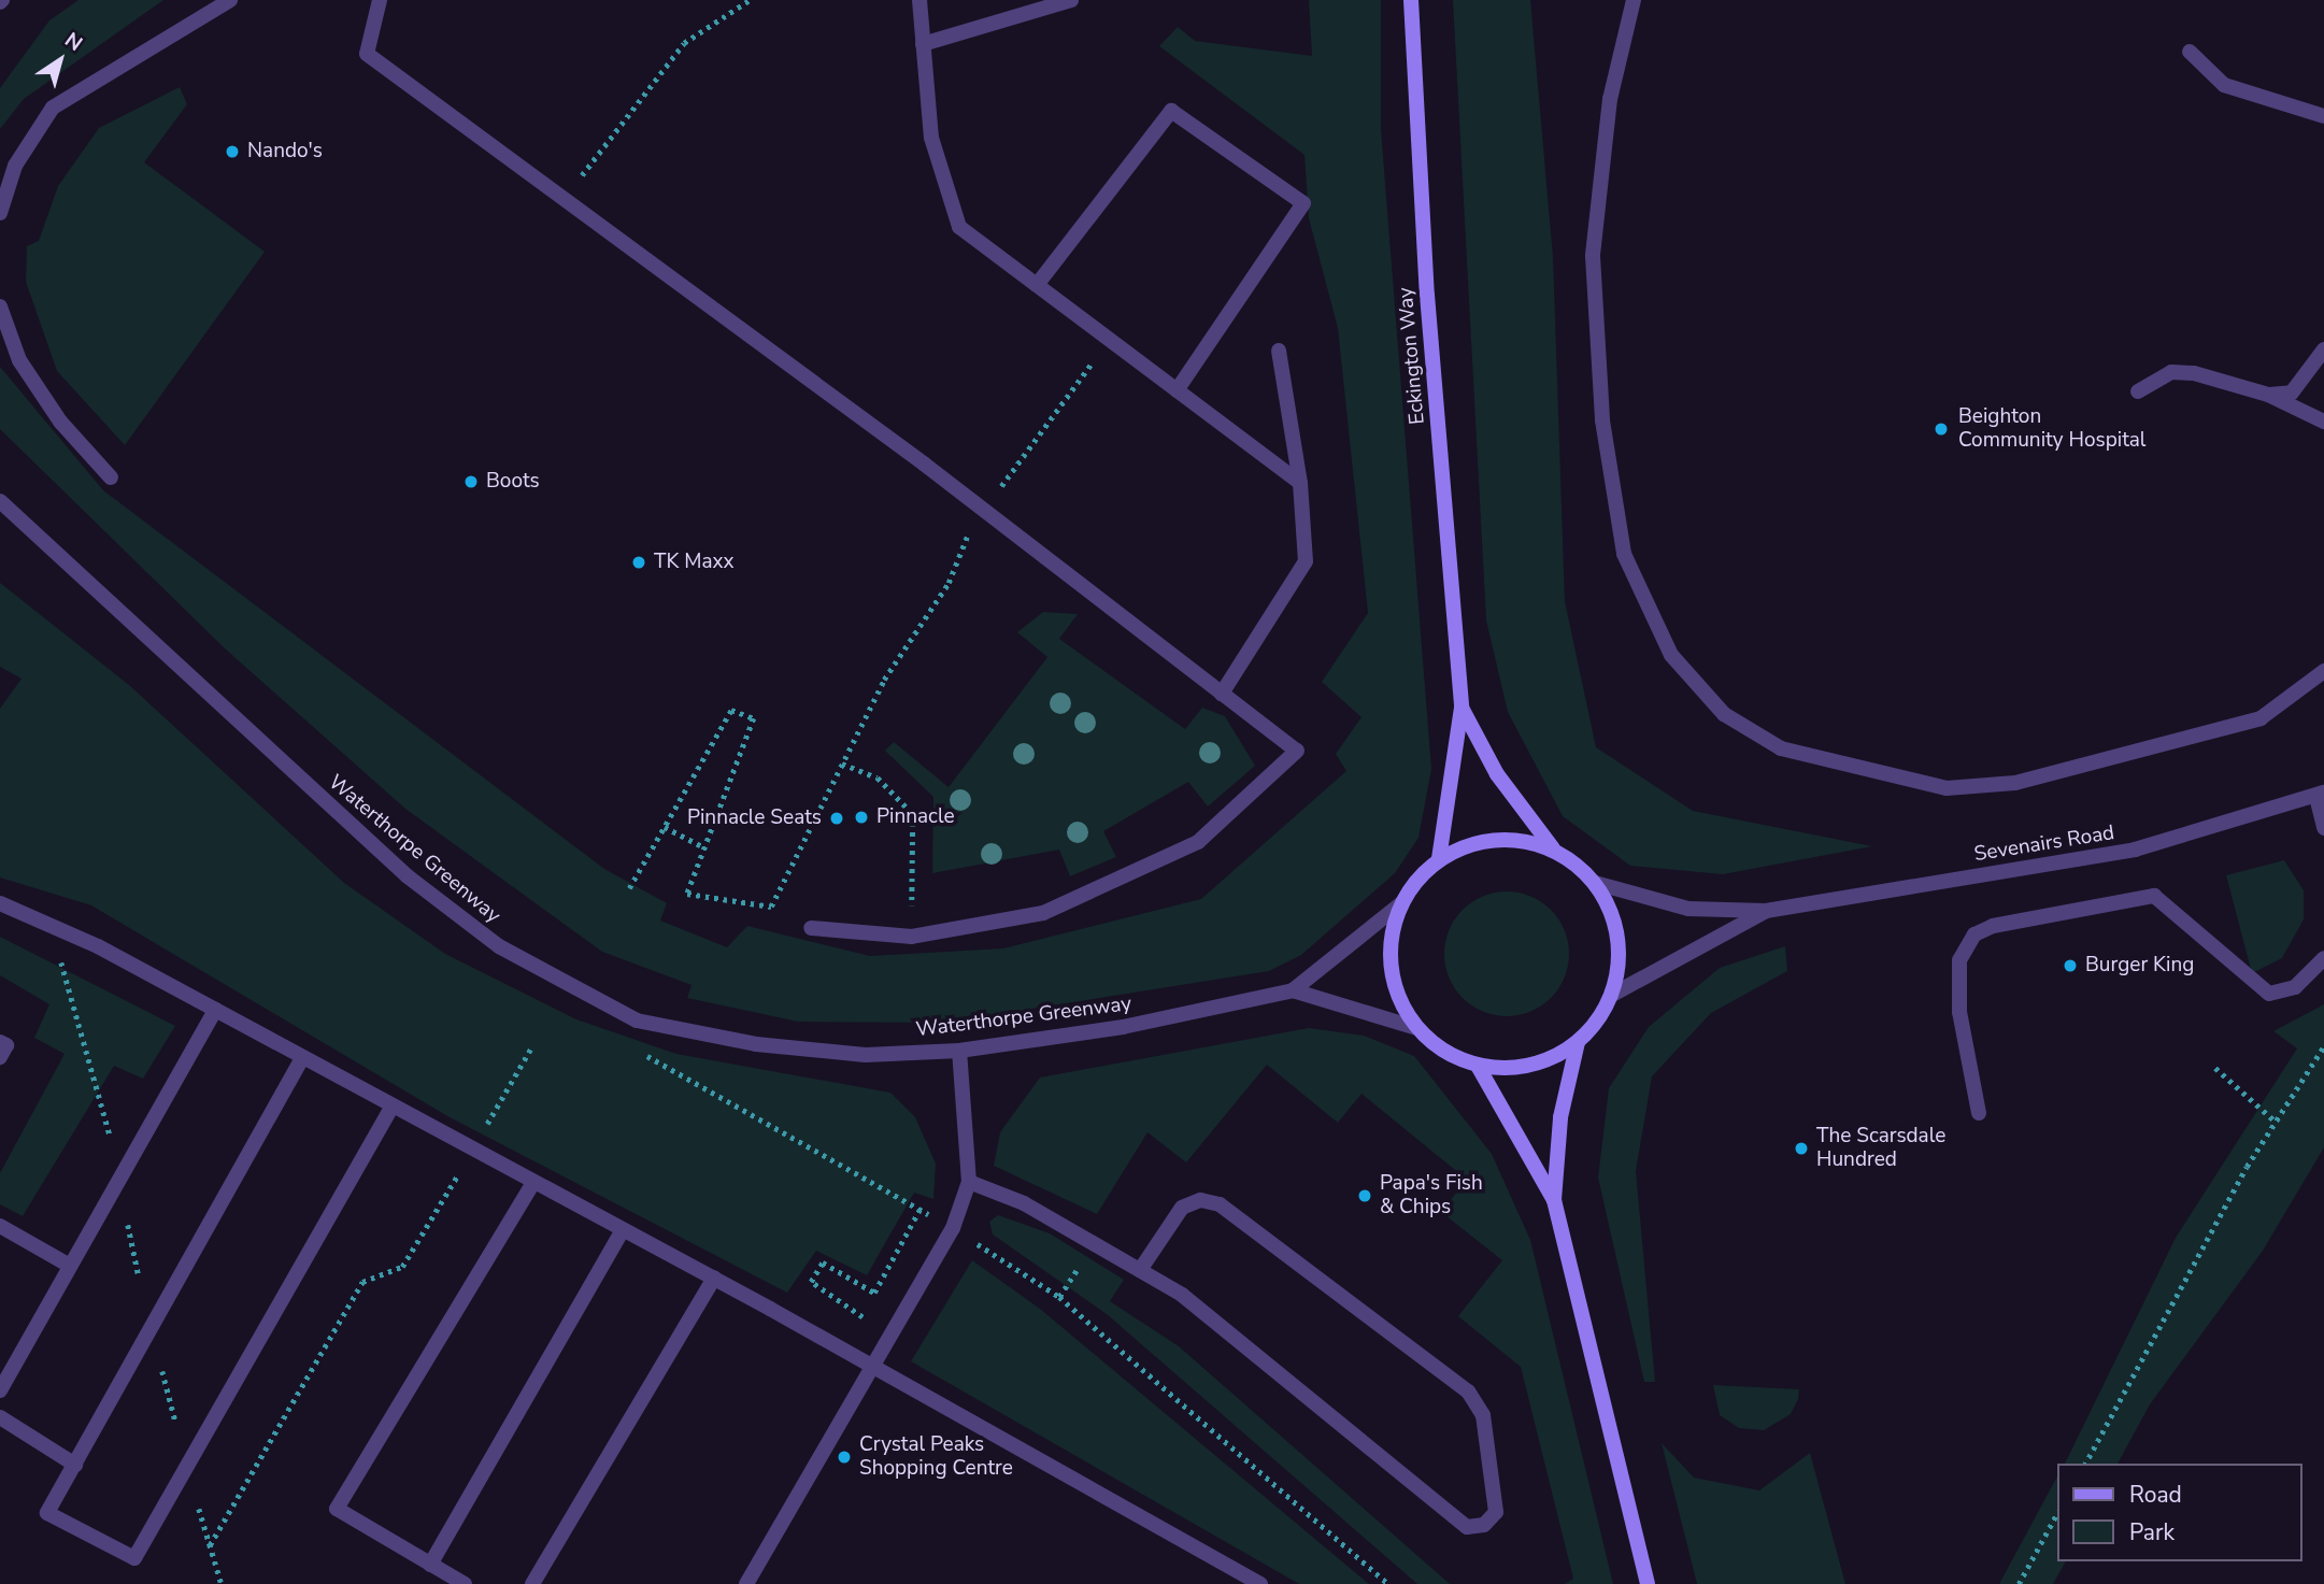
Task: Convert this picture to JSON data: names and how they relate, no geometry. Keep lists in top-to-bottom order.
{
  "streets": {
    "main road": ["Eckington Way"],
    "street": ["Sevenairs Road", "Waterthorpe Greenway"]
  },
  "crossings": [
    ["Eckington Way", "Sevenairs Road"],
    ["Eckington Way", "Waterthorpe Greenway"],
    ["Sevenairs Road", "Waterthorpe Greenway"]
  ],
  "places": [
    "Nando's",
    "Beighton Community Hospital",
    "Boots",
    "TK Maxx",
    "Pinnacle",
    "Pinnacle Seats",
    "Burger King",
    "The Scarsdale Hundred",
    "Papa's Fish & Chips",
    "Crystal Peaks Shopping Centre"
  ],
  "legend": ["Road", "Park"],
  "north": "top right"
}
